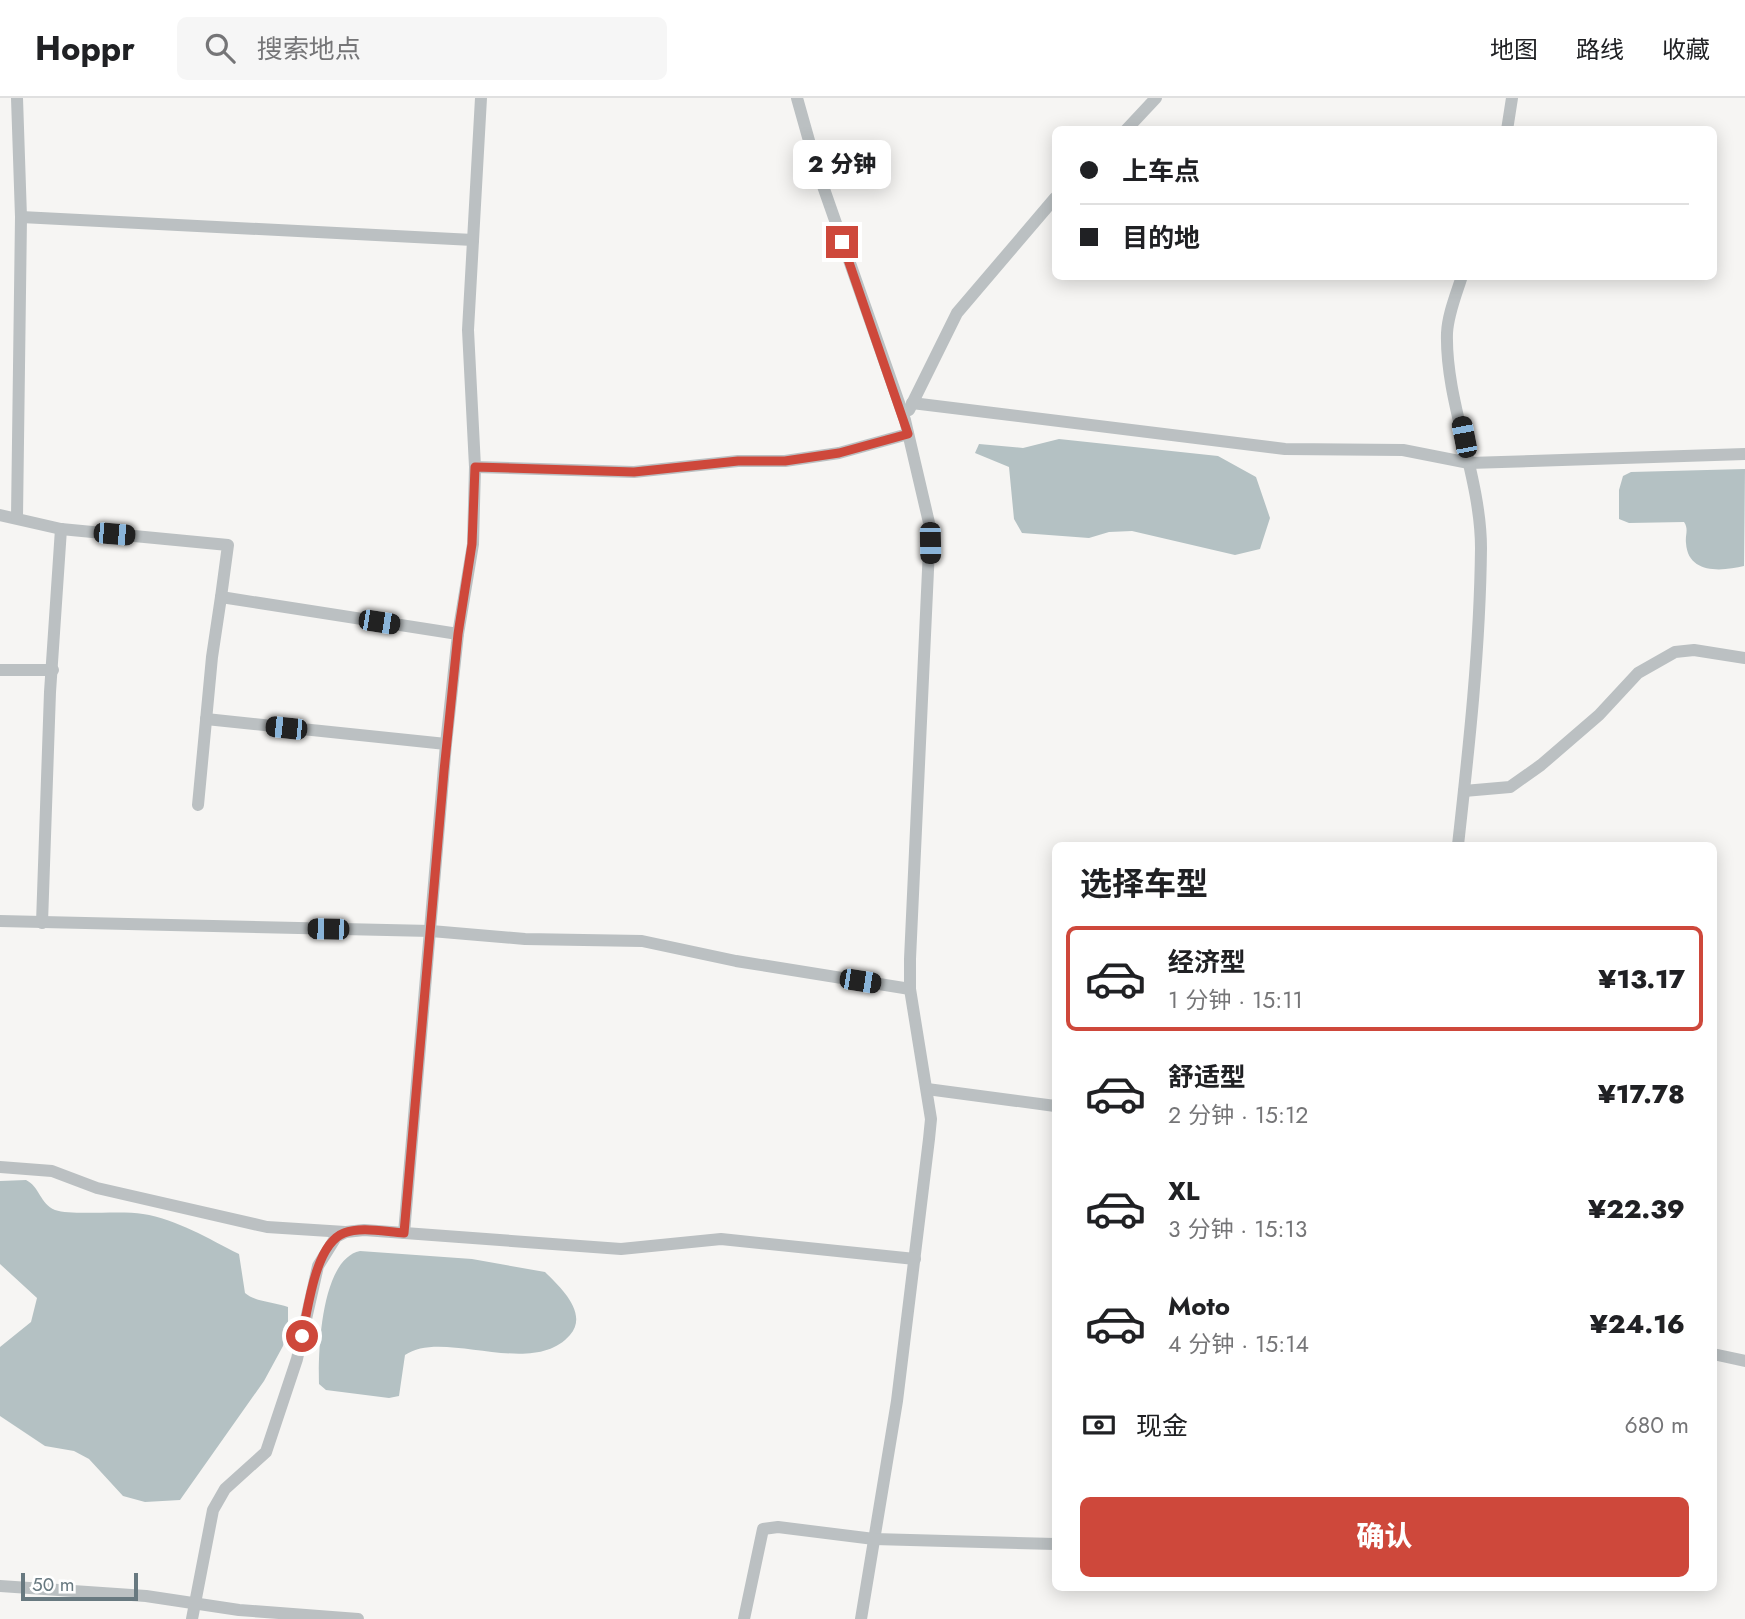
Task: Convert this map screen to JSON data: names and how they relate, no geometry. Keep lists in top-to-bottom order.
{
  "scale_bar": "50 m",
  "page": {
    "header": "Hoppr",
    "search": "搜索地点",
    "nav": ["地图", "路线", "收藏"],
    "banner": ["上车点", "目的地"],
    "bubble": "2 分钟",
    "heading": "选择车型",
    "list": [
      {
        "name": "经济型",
        "note": "1 分钟 · 15:11",
        "value": "¥13.17"
      },
      {
        "name": "舒适型",
        "note": "2 分钟 · 15:12",
        "value": "¥17.78"
      },
      {
        "name": "XL",
        "note": "3 分钟 · 15:13",
        "value": "¥22.39"
      },
      {
        "name": "Moto",
        "note": "4 分钟 · 15:14",
        "value": "¥24.16"
      }
    ],
    "pay": ["现金", "680 m"],
    "buttons": "确认",
    "scale": "50 m"
  }
}
